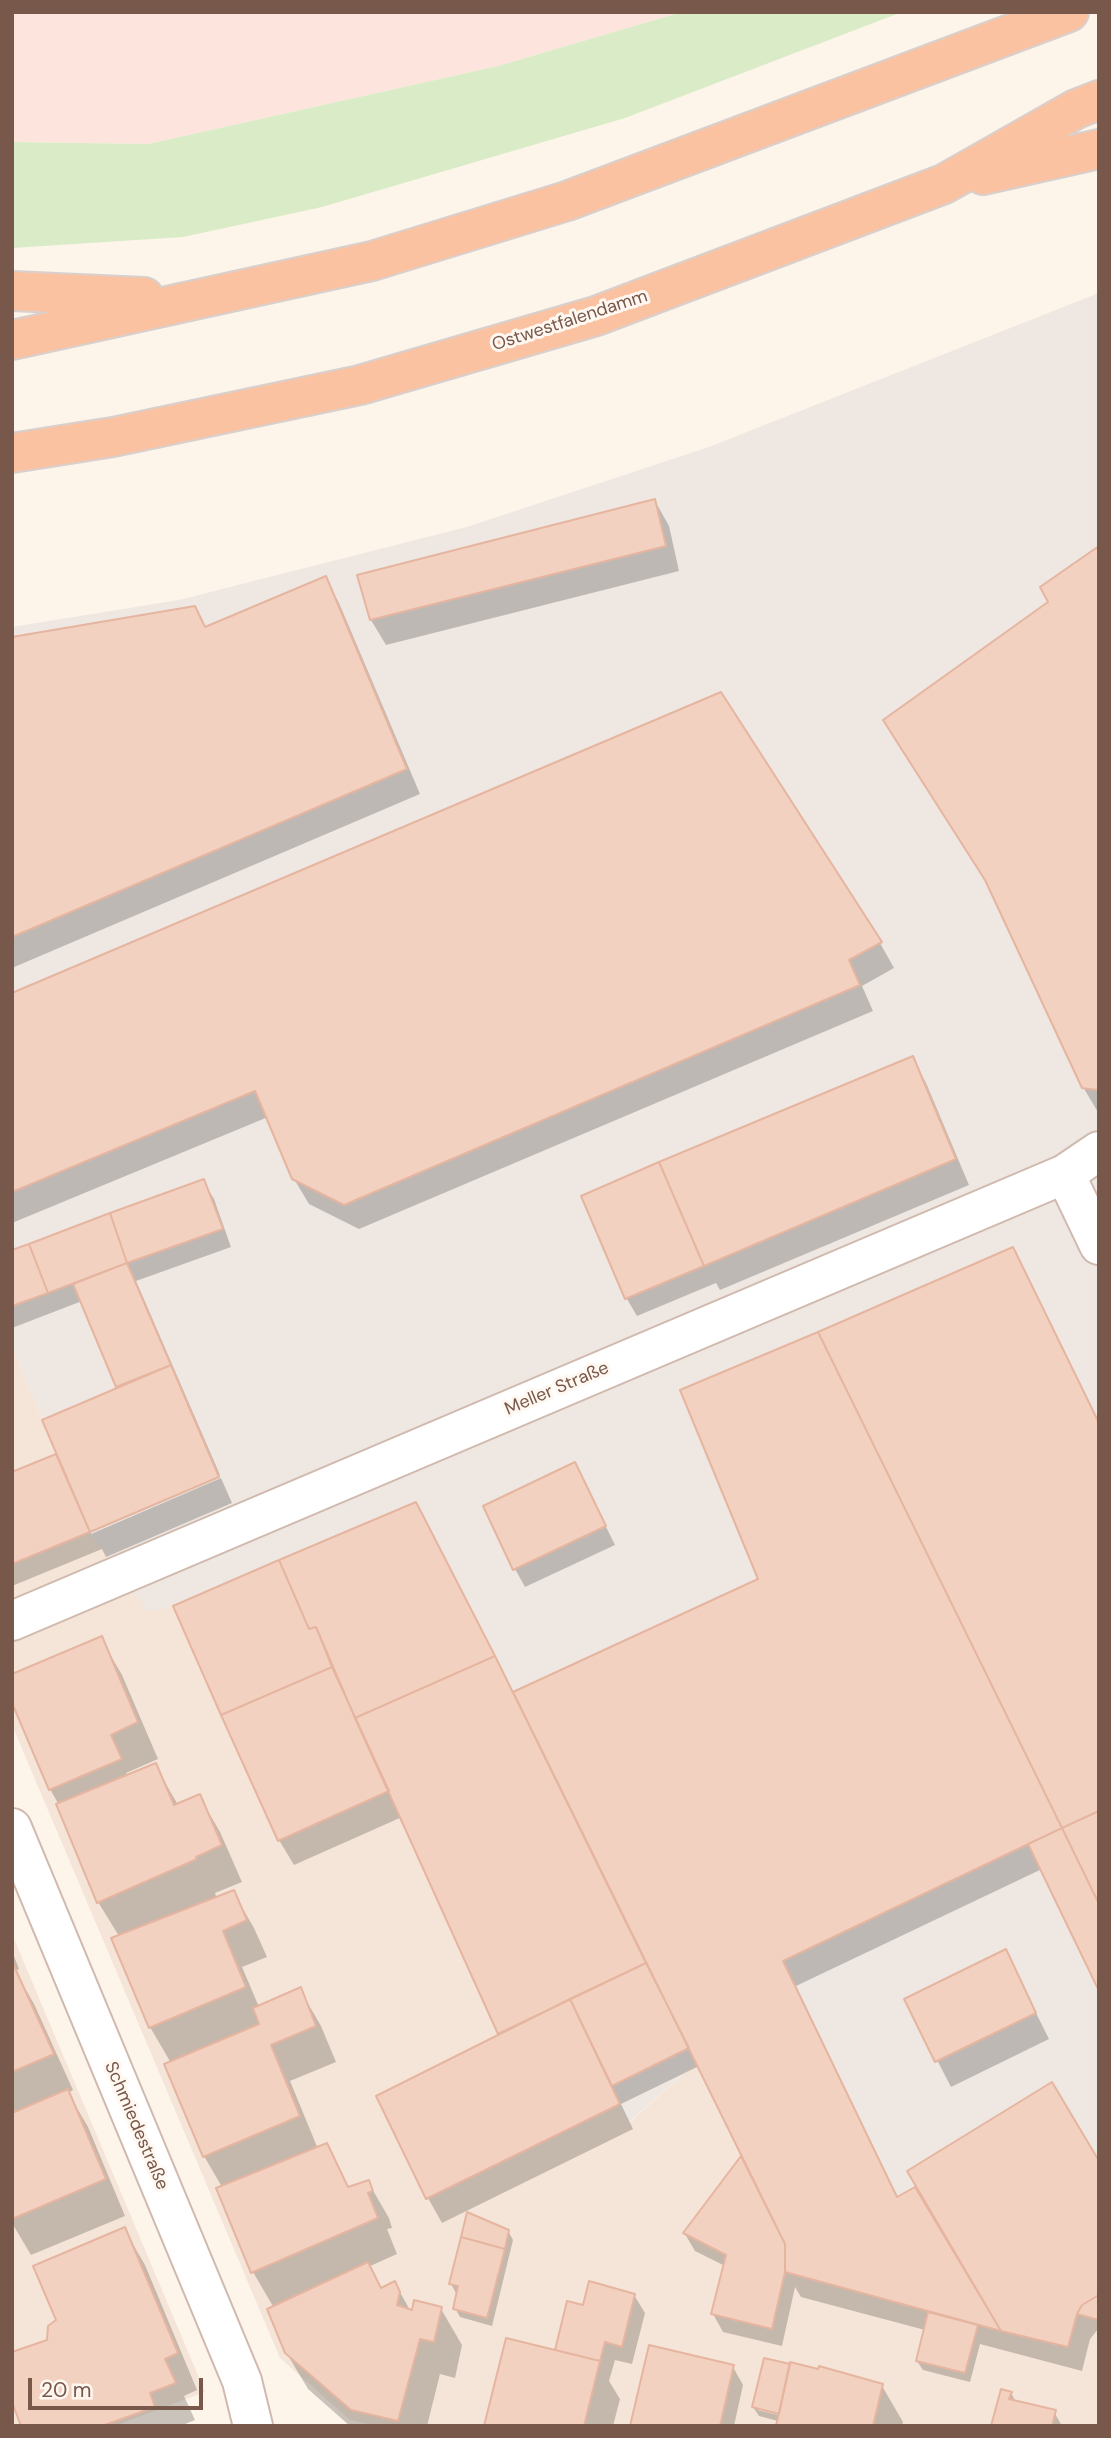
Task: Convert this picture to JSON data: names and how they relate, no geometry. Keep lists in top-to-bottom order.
{
  "streets": {
    "highway": ["Ostwestfalendamm"],
    "street": ["Meller Straße", "Schmiedestraße"]
  },
  "scale_bar": "20 m"
}
